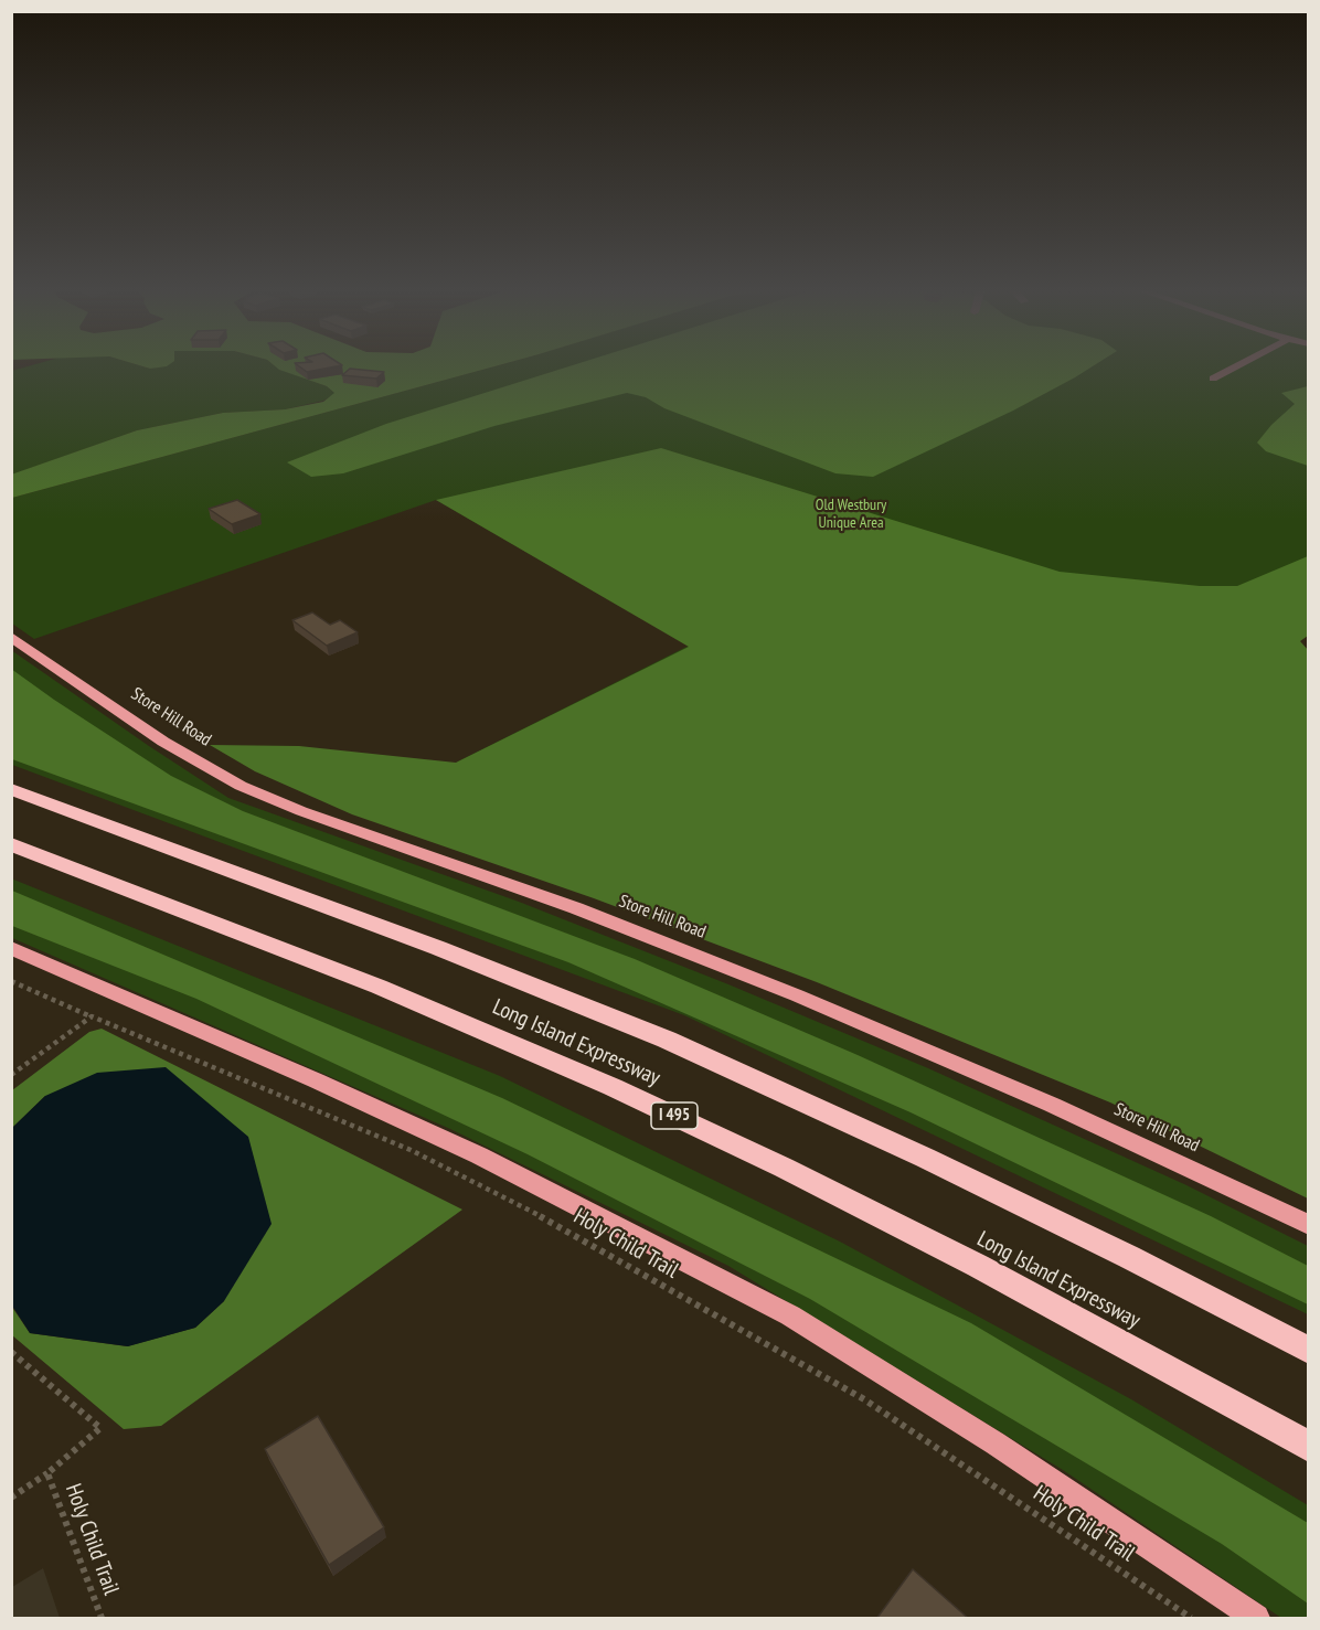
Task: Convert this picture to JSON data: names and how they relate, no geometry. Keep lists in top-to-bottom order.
{
  "streets": {
    "highway": ["Long Island Expressway", "I 495"],
    "main road": ["Store Hill Road"],
    "path": ["Holy Child Trail"]
  },
  "parks": ["Old Westbury Unique Area"]
}
